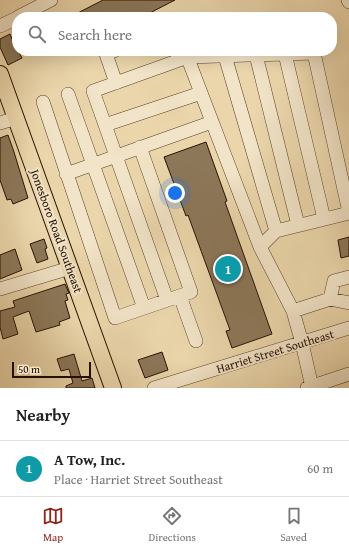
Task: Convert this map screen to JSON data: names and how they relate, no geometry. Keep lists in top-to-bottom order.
{
  "streets": {
    "main road": ["Jonesboro Road Southeast"],
    "street": ["Harriet Street Southeast"]
  },
  "scale_bar": "50 m",
  "page": {
    "search": "Search here",
    "pins": "1",
    "scale": "50 m",
    "heading": "Nearby",
    "list": [
      {
        "mark": "1",
        "name": "A Tow, Inc.",
        "note": "Place · Harriet Street Southeast",
        "value": "60 m"
      }
    ],
    "nav": ["Map", "Directions", "Saved"]
  }
}
